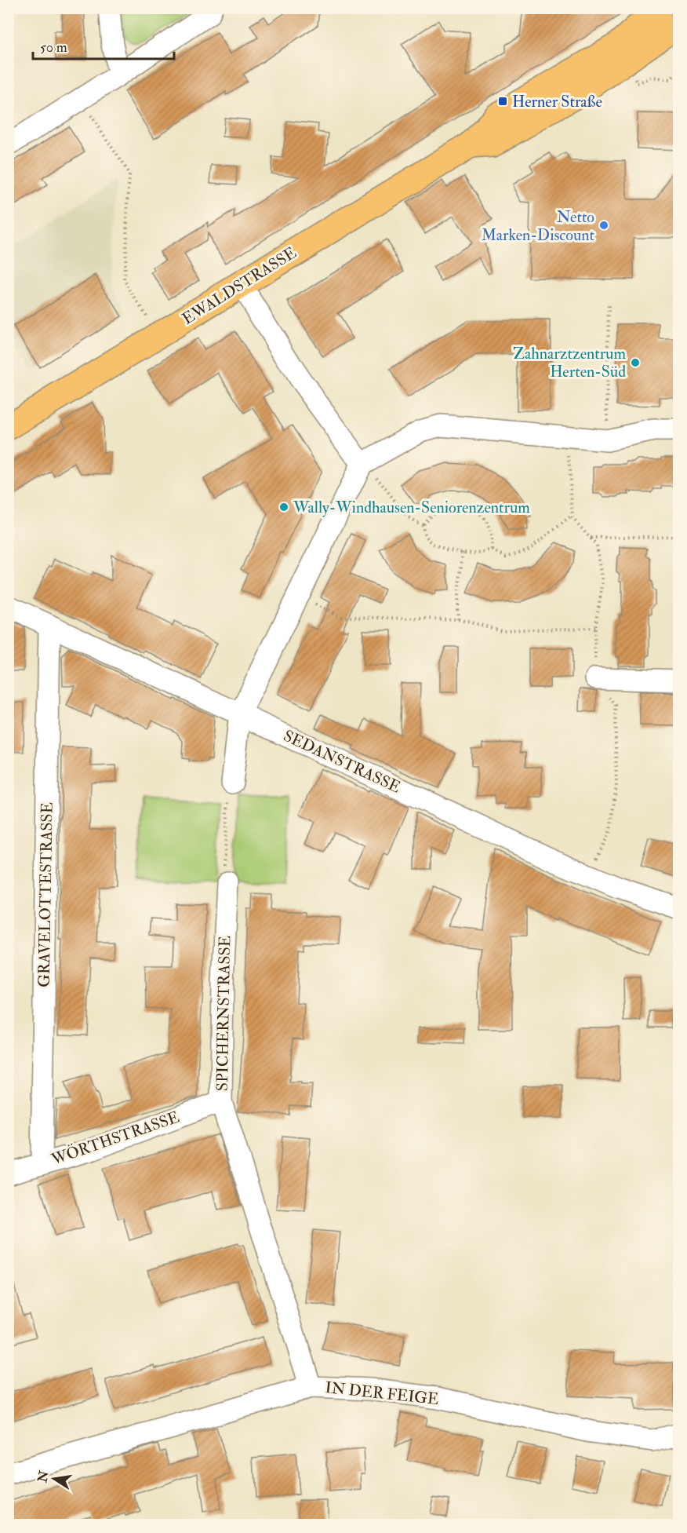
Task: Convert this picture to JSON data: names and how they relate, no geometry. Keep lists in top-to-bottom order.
{
  "streets": {
    "main road": ["EWALDSTRASSE"],
    "street": [
      "SEDANSTRASSE",
      "GRAVELOTTESTRASSE",
      "SPICHERNSTRASSE",
      "WÖRTHSTRASSE",
      "IN DER FEIGE"
    ]
  },
  "crossings": [
    ["SEDANSTRASSE", "GRAVELOTTESTRASSE"],
    ["GRAVELOTTESTRASSE", "WÖRTHSTRASSE"],
    ["SPICHERNSTRASSE", "WÖRTHSTRASSE"],
    ["SPICHERNSTRASSE", "IN DER FEIGE"]
  ],
  "places": {
    "transit": ["Herner Straße"],
    "other": ["Netto Marken-Discount", "Zahnarztzentrum Herten-Süd", "Wally-Windhausen-Seniorenzentrum"]
  },
  "scale_bar": "50 m",
  "north": "left"
}
